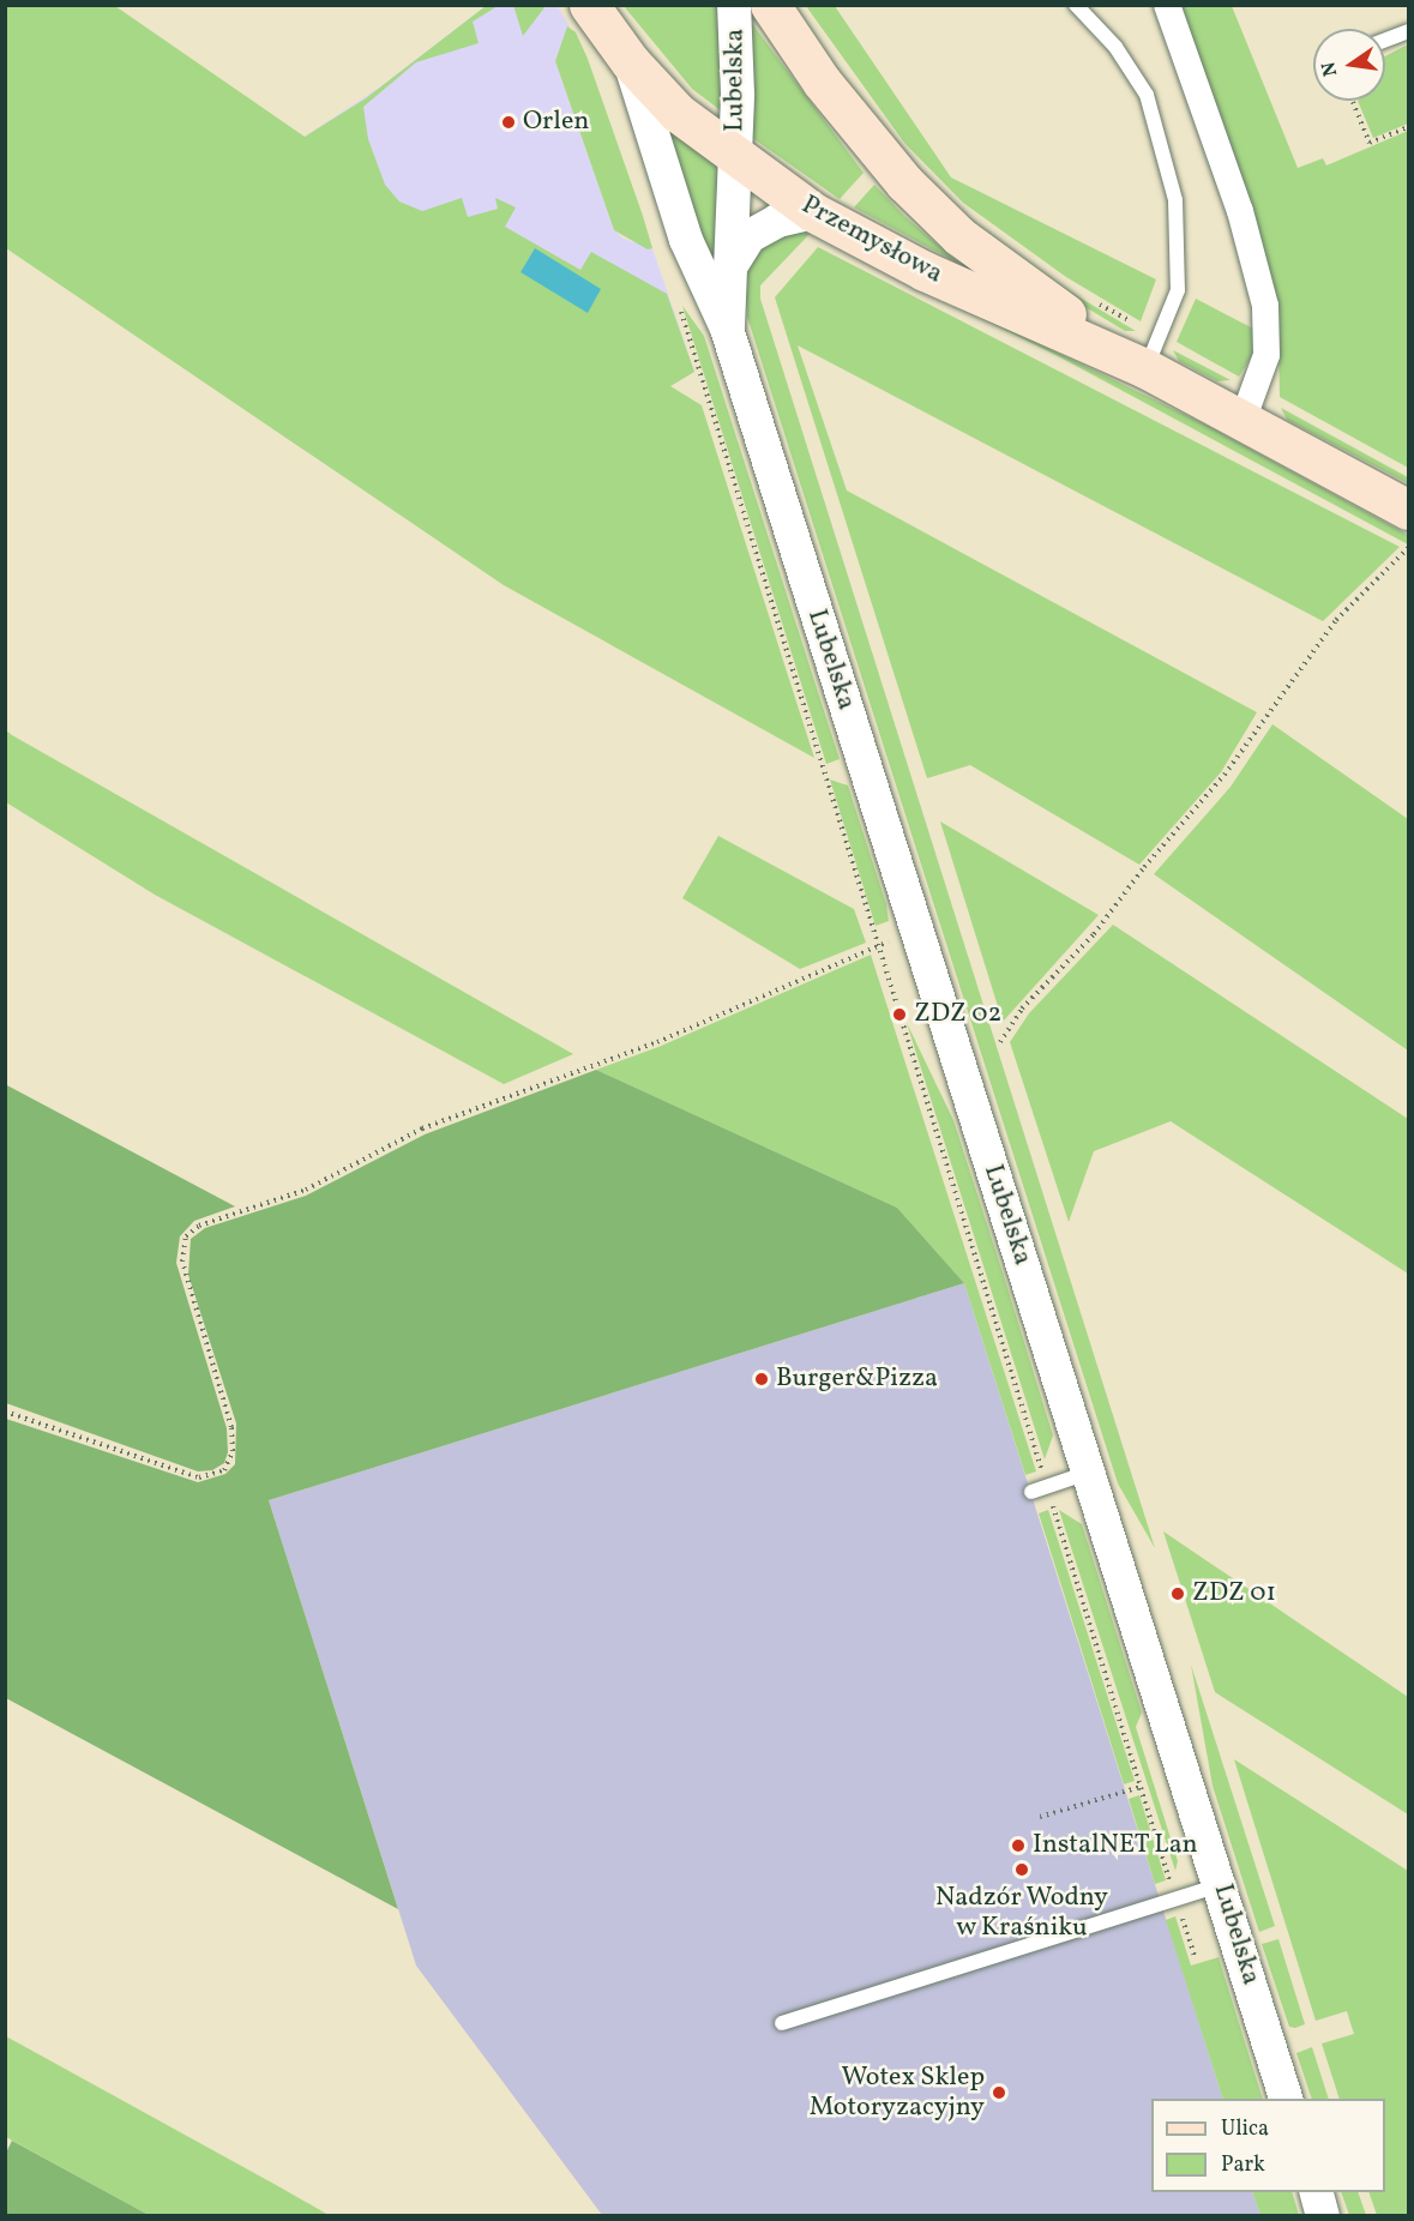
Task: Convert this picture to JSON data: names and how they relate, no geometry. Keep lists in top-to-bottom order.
{
  "streets": {
    "main road": ["Lubelska", "Przemysłowa"]
  },
  "crossings": [
    ["Lubelska", "Przemysłowa"]
  ],
  "places": [
    "Orlen",
    "ZDZ 02",
    "Burger&Pizza",
    "ZDZ 01",
    "InstalNET Lan",
    "Nadzór Wodny w Kraśniku",
    "Wotex Sklep Motoryzacyjny"
  ],
  "legend": ["Ulica", "Park"],
  "north": "left"
}
